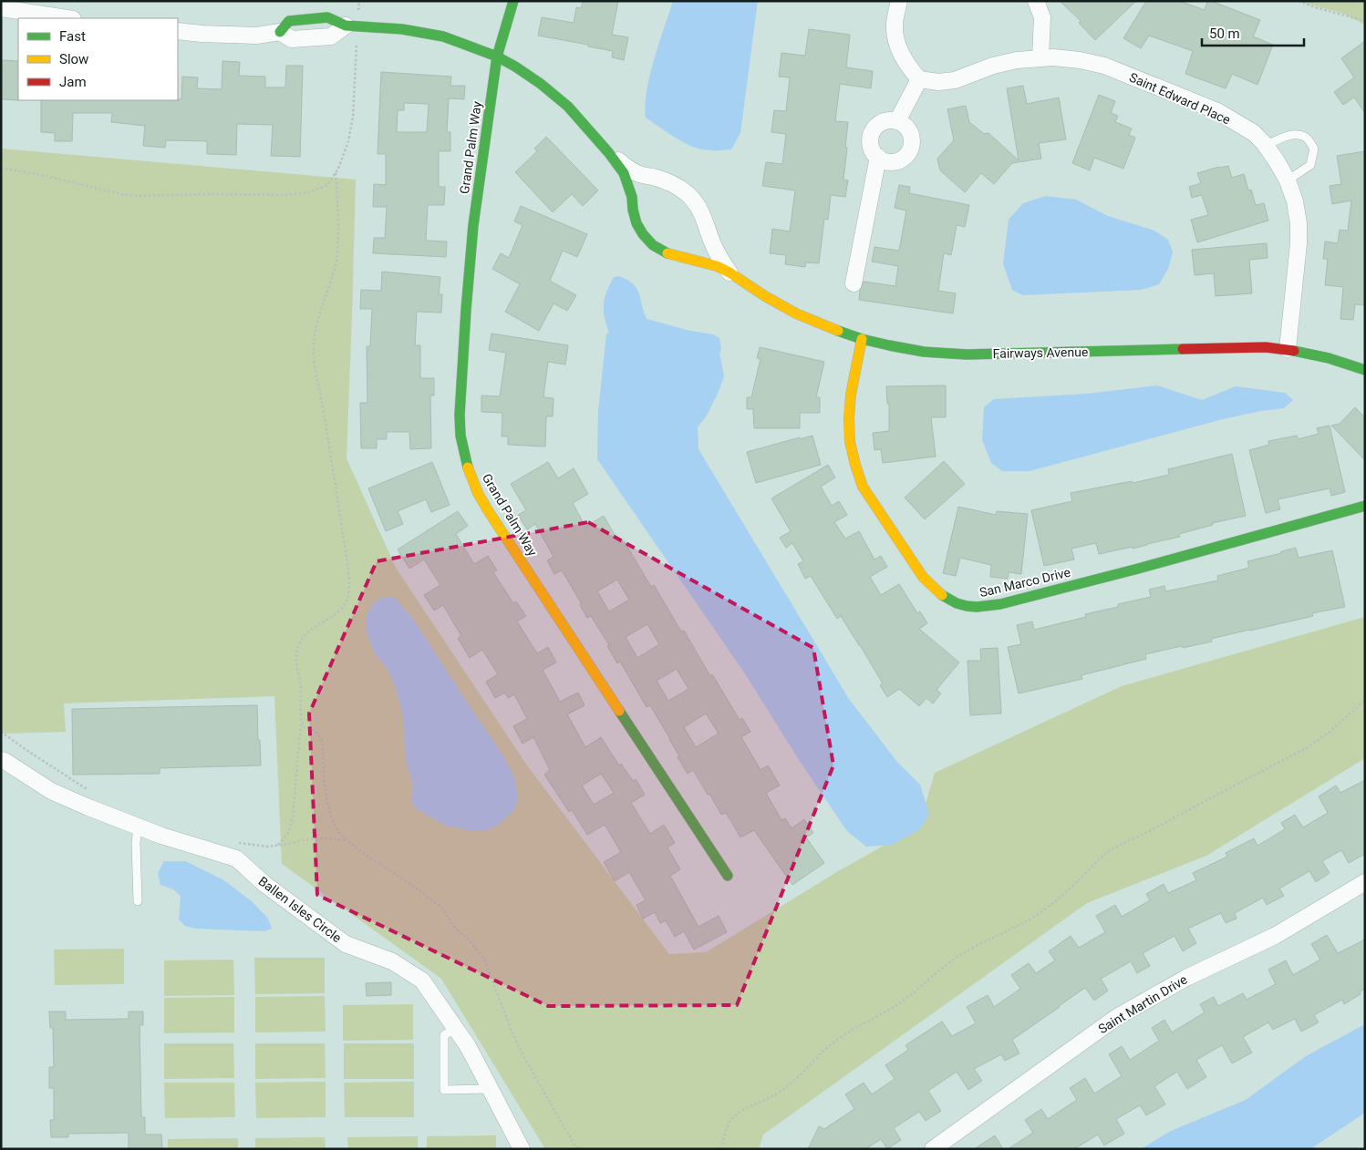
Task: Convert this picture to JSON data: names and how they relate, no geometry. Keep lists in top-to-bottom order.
{
  "streets": {
    "street": [
      "Saint Edward Place",
      "Grand Palm Way",
      "Fairways Avenue",
      "San Marco Drive",
      "Ballen Isles Circle",
      "Saint Martin Drive"
    ]
  },
  "crossings": [
    ["Saint Edward Place", "Fairways Avenue"],
    ["Grand Palm Way", "Fairways Avenue"],
    ["Fairways Avenue", "San Marco Drive"]
  ],
  "legend": ["Fast", "Slow", "Jam"],
  "scale_bar": "50 m"
}
